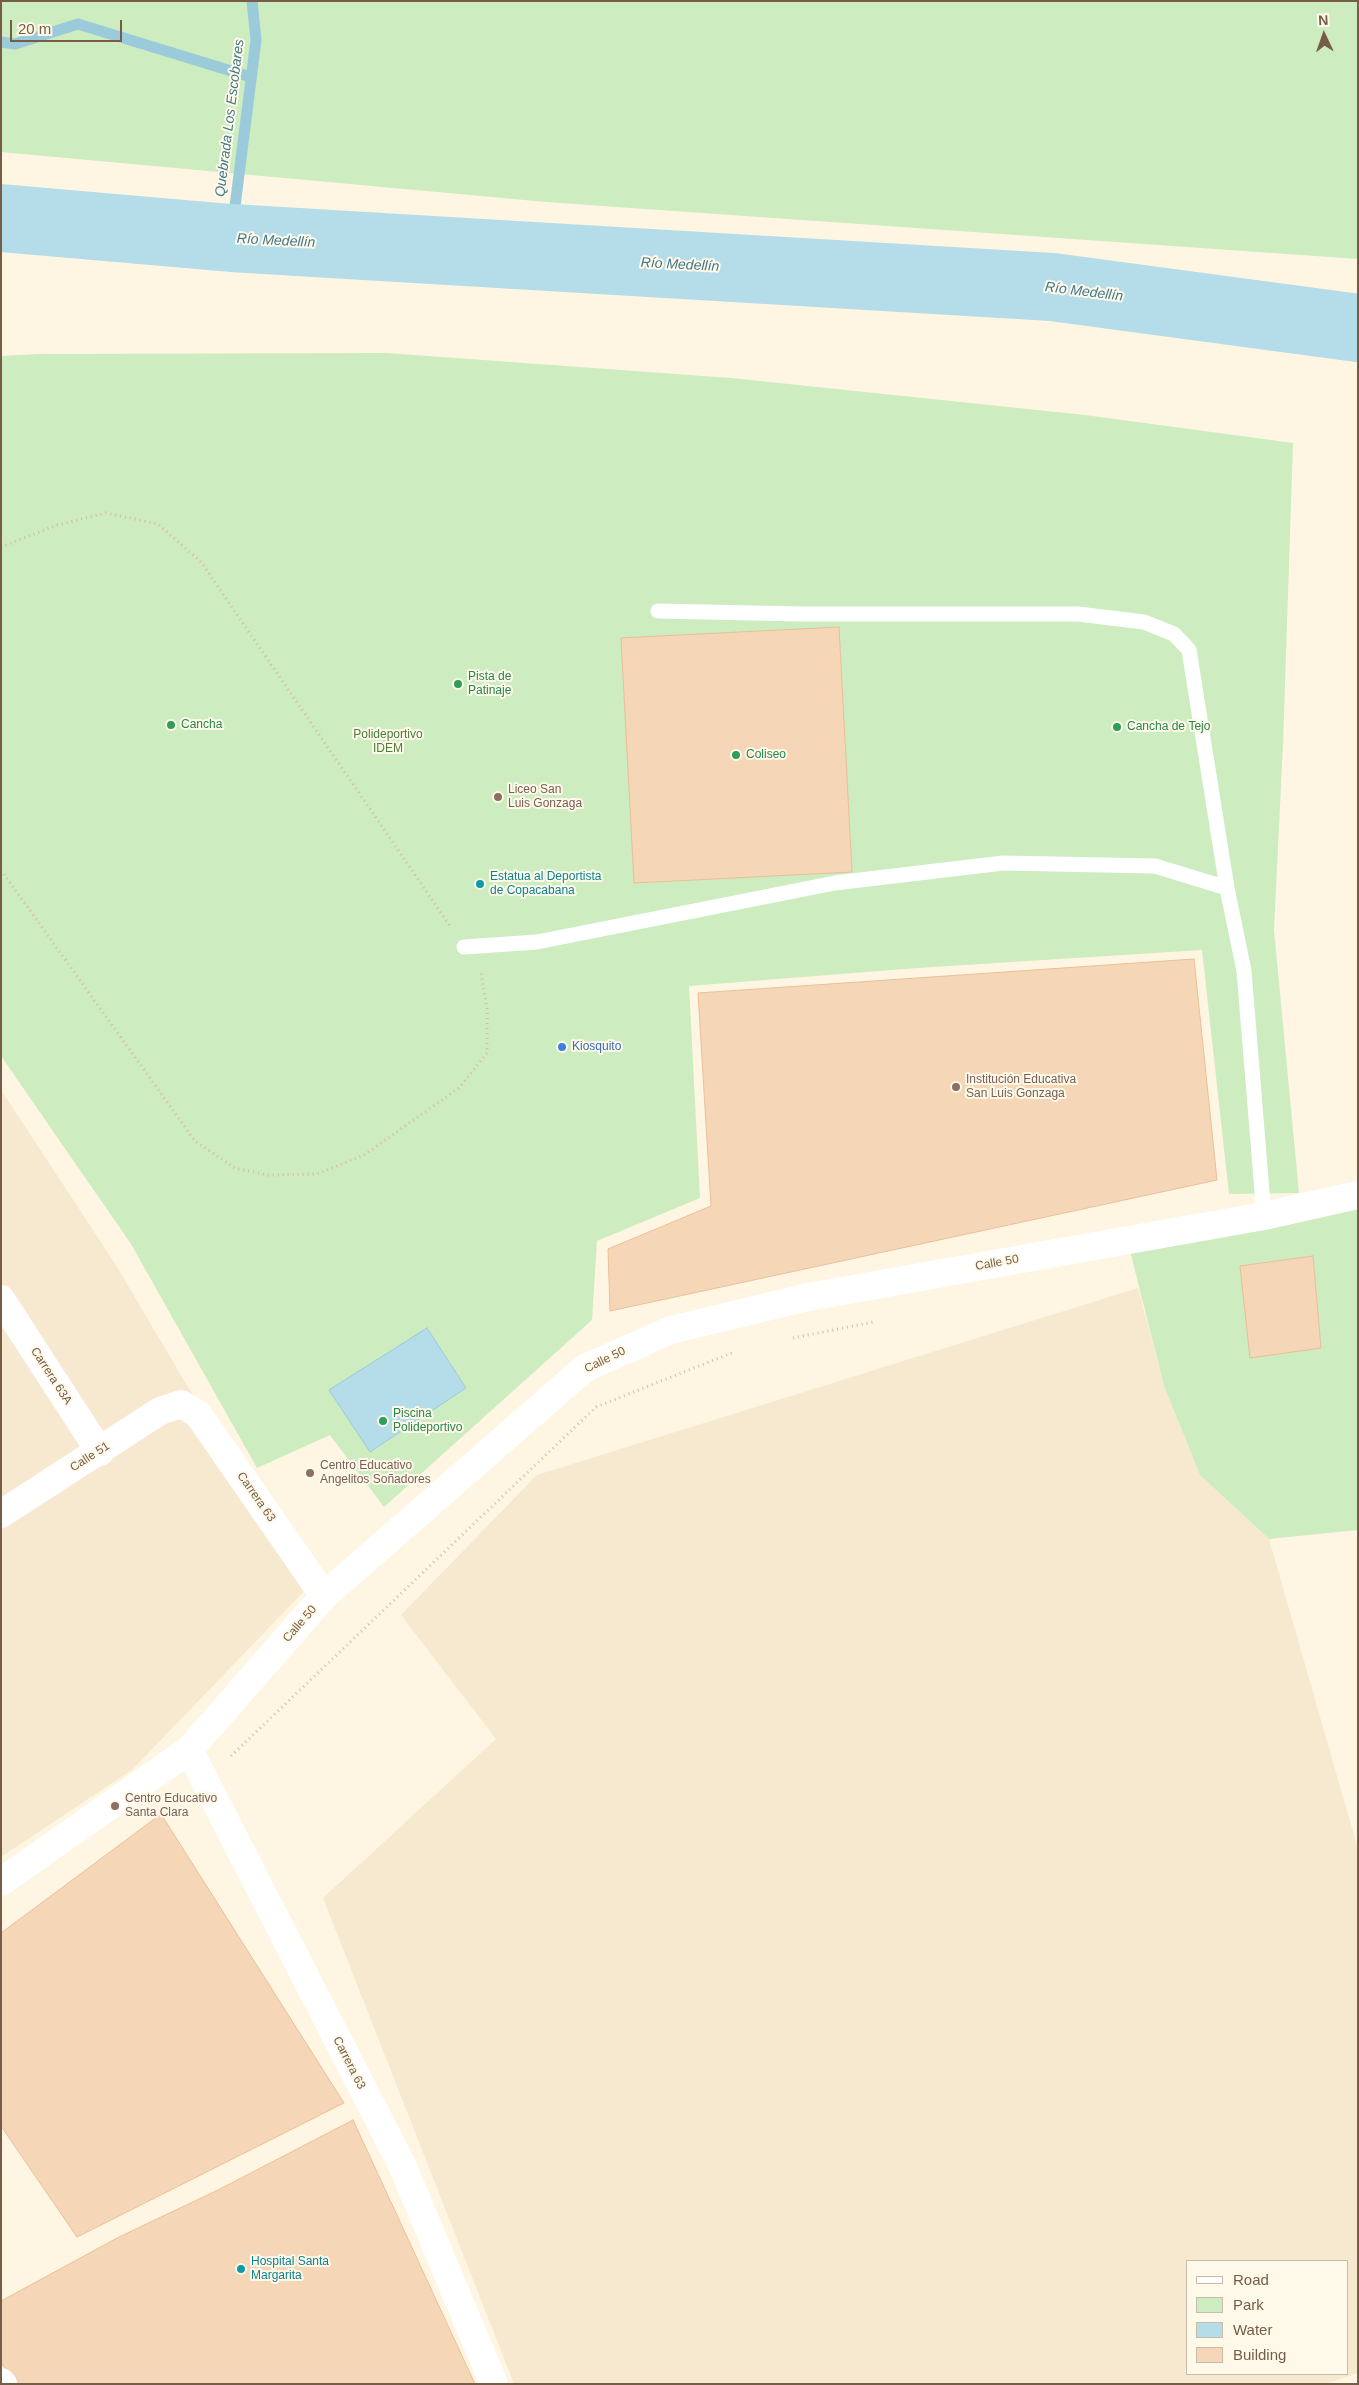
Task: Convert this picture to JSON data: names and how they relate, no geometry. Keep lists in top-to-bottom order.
{
  "streets": {
    "main road": [
      "Calle 50",
      "Carrera 63A",
      "Calle 51",
      "Carrera 63"
    ]
  },
  "crossings": [
    ["Calle 50", "Carrera 63"],
    ["Carrera 63A", "Calle 51"],
    ["Calle 51", "Carrera 63"]
  ],
  "water": ["Quebrada Los Escobares", "Río Medellín"],
  "parks": ["Polideportivo IDEM"],
  "places": [
    "Pista de Patinaje",
    "Cancha",
    "Cancha de Tejo",
    "Coliseo",
    "Liceo San Luis Gonzaga",
    "Estatua al Deportista de Copacabana",
    "Kiosquito",
    "Institución Educativa San Luis Gonzaga",
    "Piscina Polideportivo",
    "Centro Educativo Angelitos Soñadores",
    "Centro Educativo Santa Clara",
    "Hospital Santa Margarita"
  ],
  "legend": [
    "Road",
    "Park",
    "Water",
    "Building"
  ],
  "scale_bar": "20 m",
  "north": "top"
}
